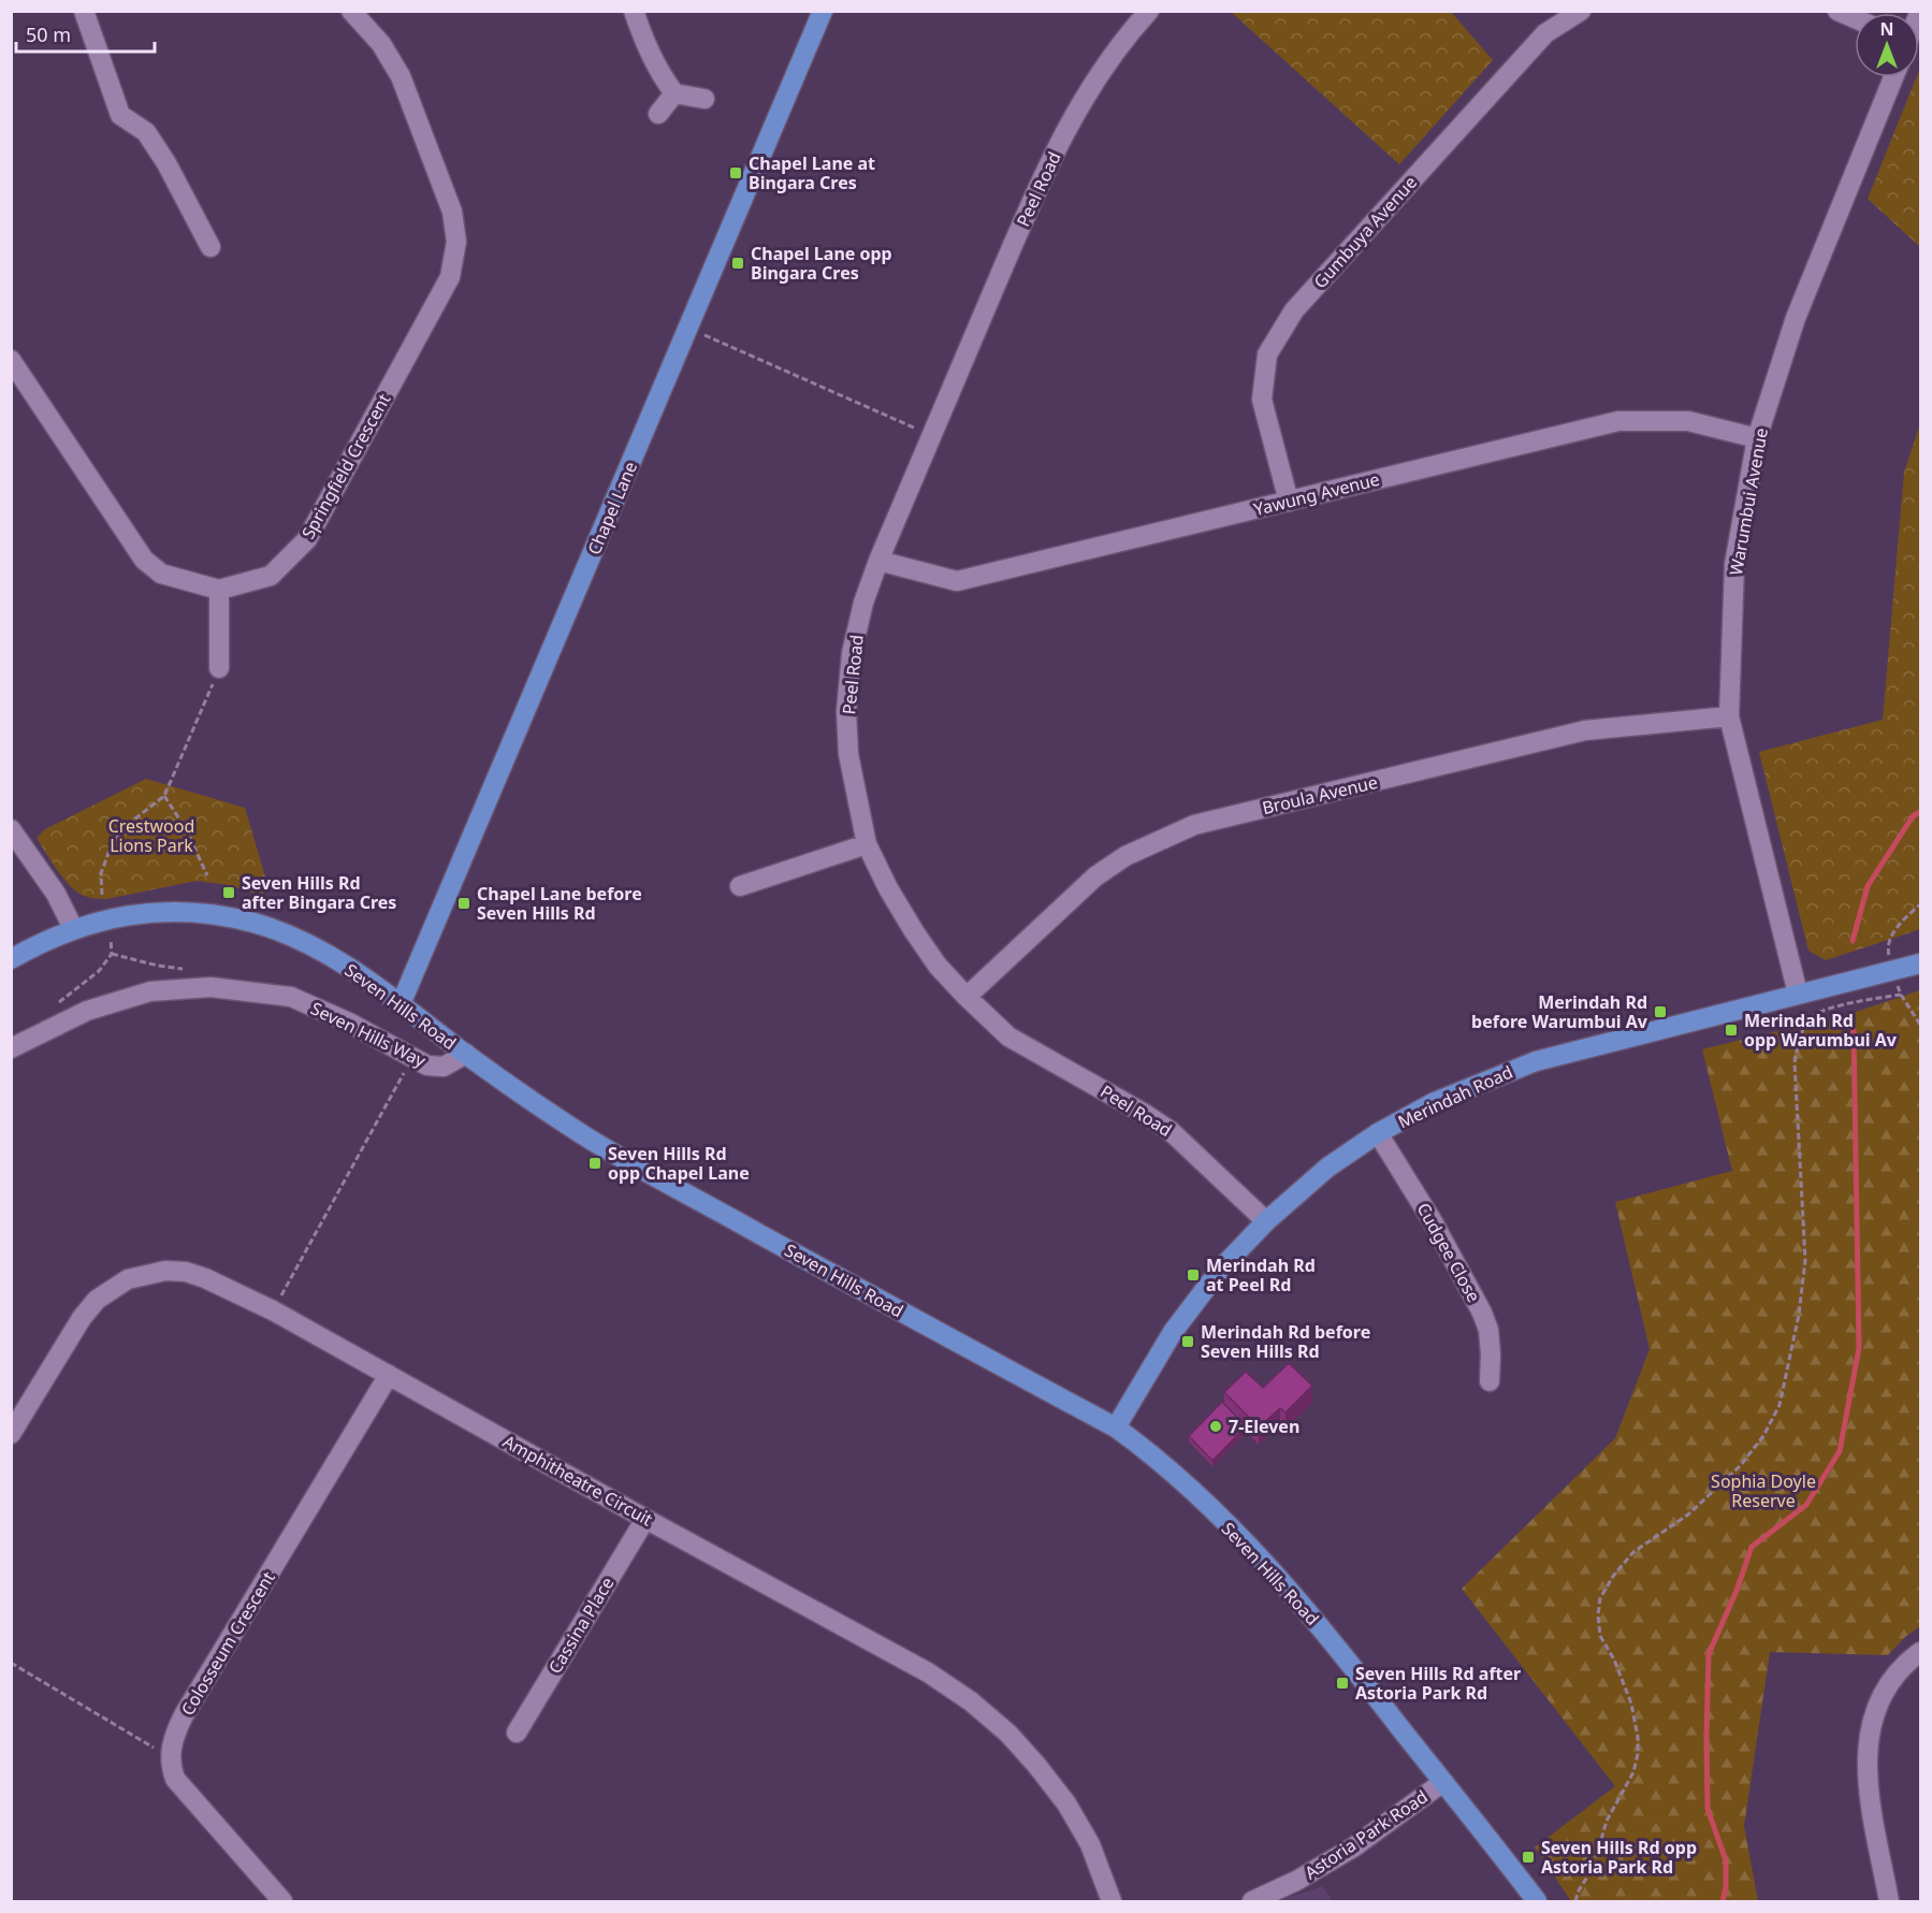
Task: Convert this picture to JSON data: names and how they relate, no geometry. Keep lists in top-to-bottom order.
{
  "streets": {
    "main road": ["Chapel Lane", "Seven Hills Road", "Merindah Road"],
    "street": [
      "Peel Road",
      "Gumbuya Avenue",
      "Springfield Crescent",
      "Yawung Avenue",
      "Warumbui Avenue",
      "Broula Avenue",
      "Seven Hills Way",
      "Cudgee Close",
      "Amphitheatre Circuit",
      "Cassina Place",
      "Colosseum Crescent",
      "Astoria Park Road"
    ]
  },
  "crossings": [
    ["Peel Road", "Yawung Avenue"],
    ["Peel Road", "Broula Avenue"],
    ["Peel Road", "Merindah Road"],
    ["Gumbuya Avenue", "Yawung Avenue"],
    ["Yawung Avenue", "Warumbui Avenue"],
    ["Warumbui Avenue", "Broula Avenue"],
    ["Warumbui Avenue", "Merindah Road"],
    ["Chapel Lane", "Seven Hills Road"],
    ["Seven Hills Road", "Seven Hills Way"],
    ["Seven Hills Road", "Merindah Road"],
    ["Seven Hills Road", "Astoria Park Road"],
    ["Merindah Road", "Cudgee Close"],
    ["Amphitheatre Circuit", "Cassina Place"],
    ["Amphitheatre Circuit", "Colosseum Crescent"]
  ],
  "parks": ["Crestwood Lions Park", "Sophia Doyle Reserve"],
  "places": {
    "transit": [
      "Chapel Lane at Bingara Cres",
      "Chapel Lane opp Bingara Cres",
      "Seven Hills Rd after Bingara Cres",
      "Chapel Lane before Seven Hills Rd",
      "Merindah Rd before Warumbui Av",
      "Merindah Rd opp Warumbui Av",
      "Seven Hills Rd opp Chapel Lane",
      "Merindah Rd at Peel Rd",
      "Merindah Rd before Seven Hills Rd",
      "Seven Hills Rd after Astoria Park Rd",
      "Seven Hills Rd opp Astoria Park Rd"
    ],
    "other": ["7-Eleven"]
  },
  "scale_bar": "50 m",
  "north": "top"
}
